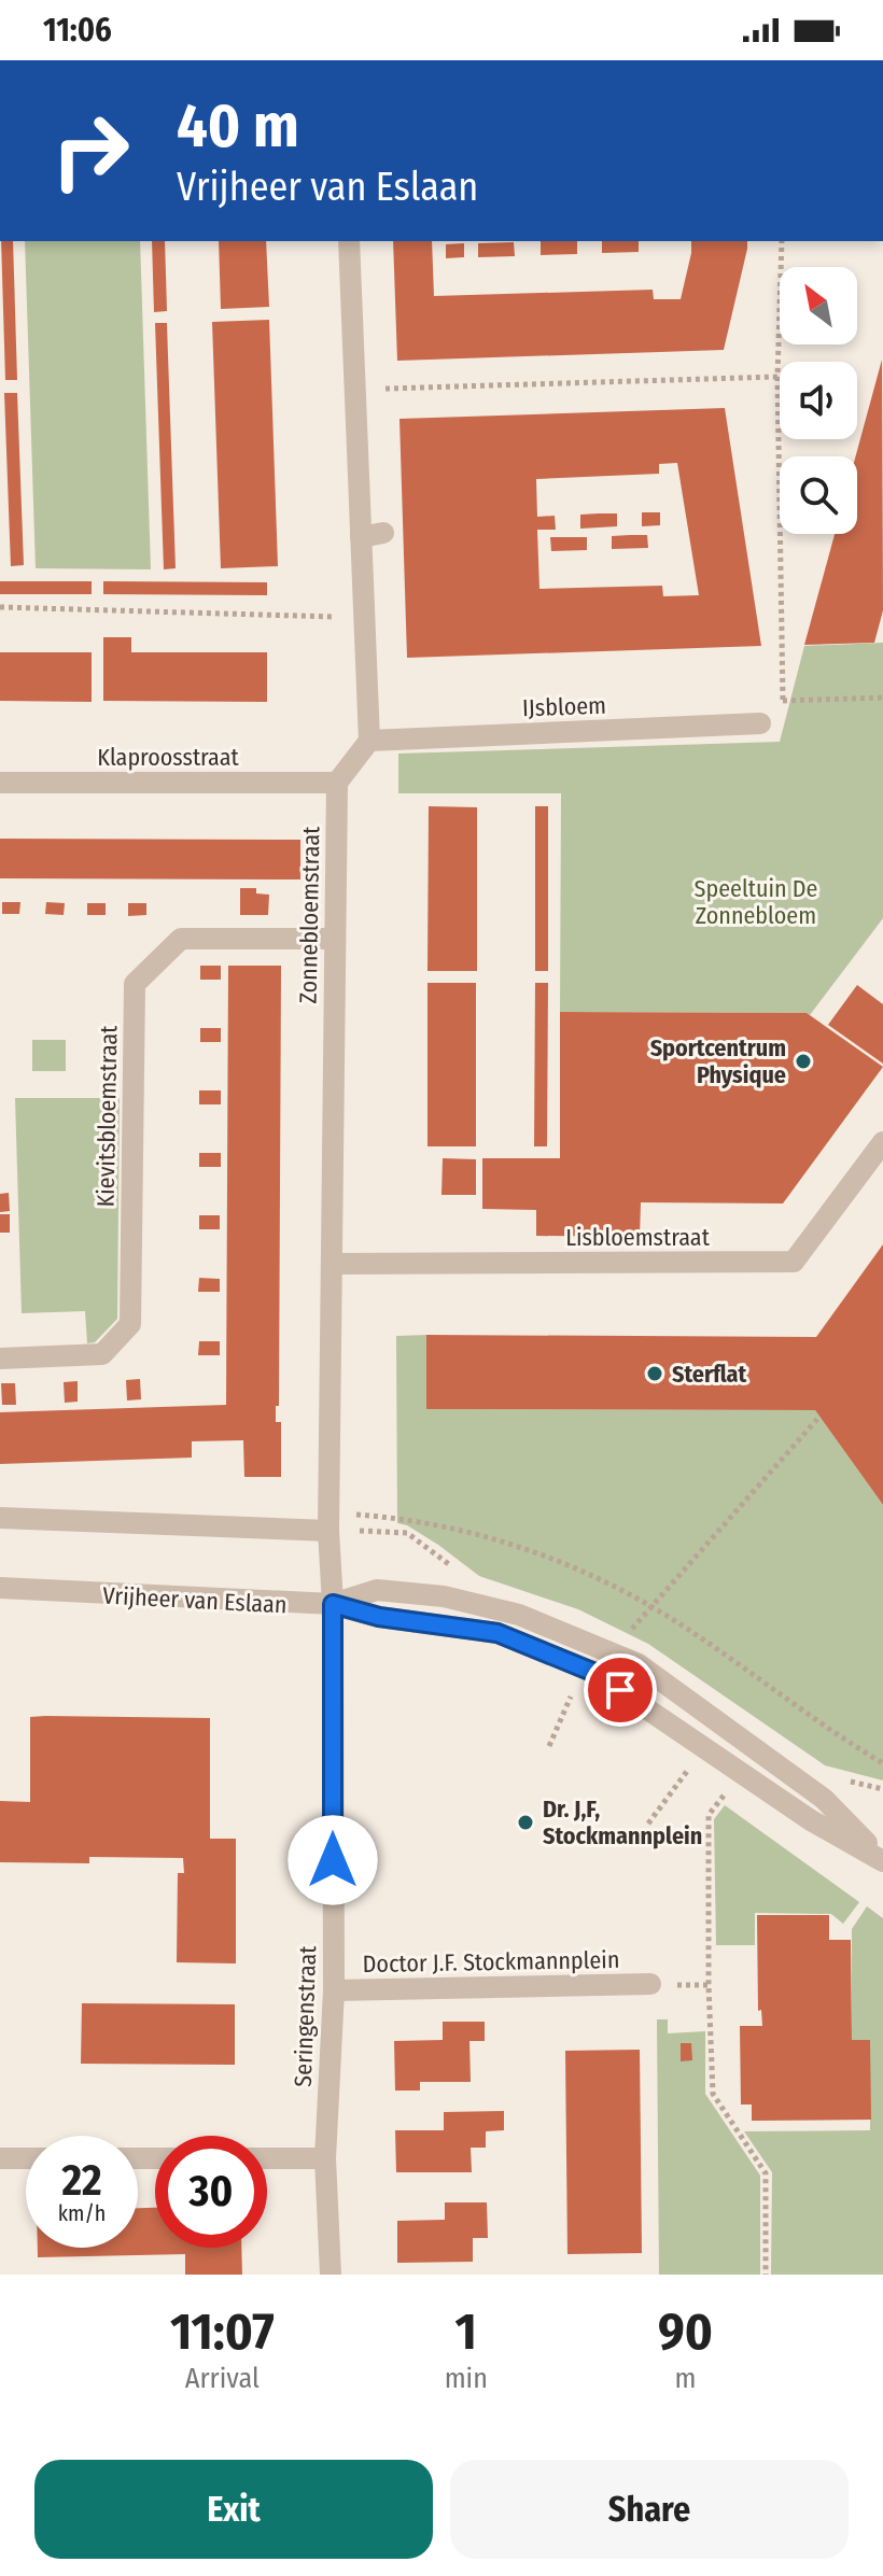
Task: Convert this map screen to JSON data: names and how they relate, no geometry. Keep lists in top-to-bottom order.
{
  "streets": {
    "street": [
      "IJsbloem",
      "Klaproosstraat",
      "Zonnebloemstraat",
      "Kievitsbloemstraat",
      "Lisbloemstraat",
      "Vrijheer van Eslaan",
      "Doctor J.F. Stockmannplein",
      "Seringenstraat"
    ]
  },
  "crossings": [
    ["Klaproosstraat", "Zonnebloemstraat"],
    ["Zonnebloemstraat", "Kievitsbloemstraat"],
    ["Zonnebloemstraat", "Lisbloemstraat"],
    ["Zonnebloemstraat", "Vrijheer van Eslaan"],
    ["Zonnebloemstraat", "Seringenstraat"],
    ["Vrijheer van Eslaan", "Seringenstraat"],
    ["Doctor J.F. Stockmannplein", "Seringenstraat"]
  ],
  "parks": ["Speeltuin De Zonnebloem"],
  "places": ["Sportcentrum Physique", "Sterflat", "Dr. J,F, Stockmannplein"],
  "north": "top left",
  "page": {
    "status": "11:06",
    "turn": ["40 m", "Vrijheer van Eslaan"],
    "speed": "22 km/h",
    "limit": "30",
    "eta": [
      "11:07",
      "Arrival",
      "1",
      "min",
      "90",
      "m"
    ],
    "buttons": ["Exit", "Share"]
  }
}
